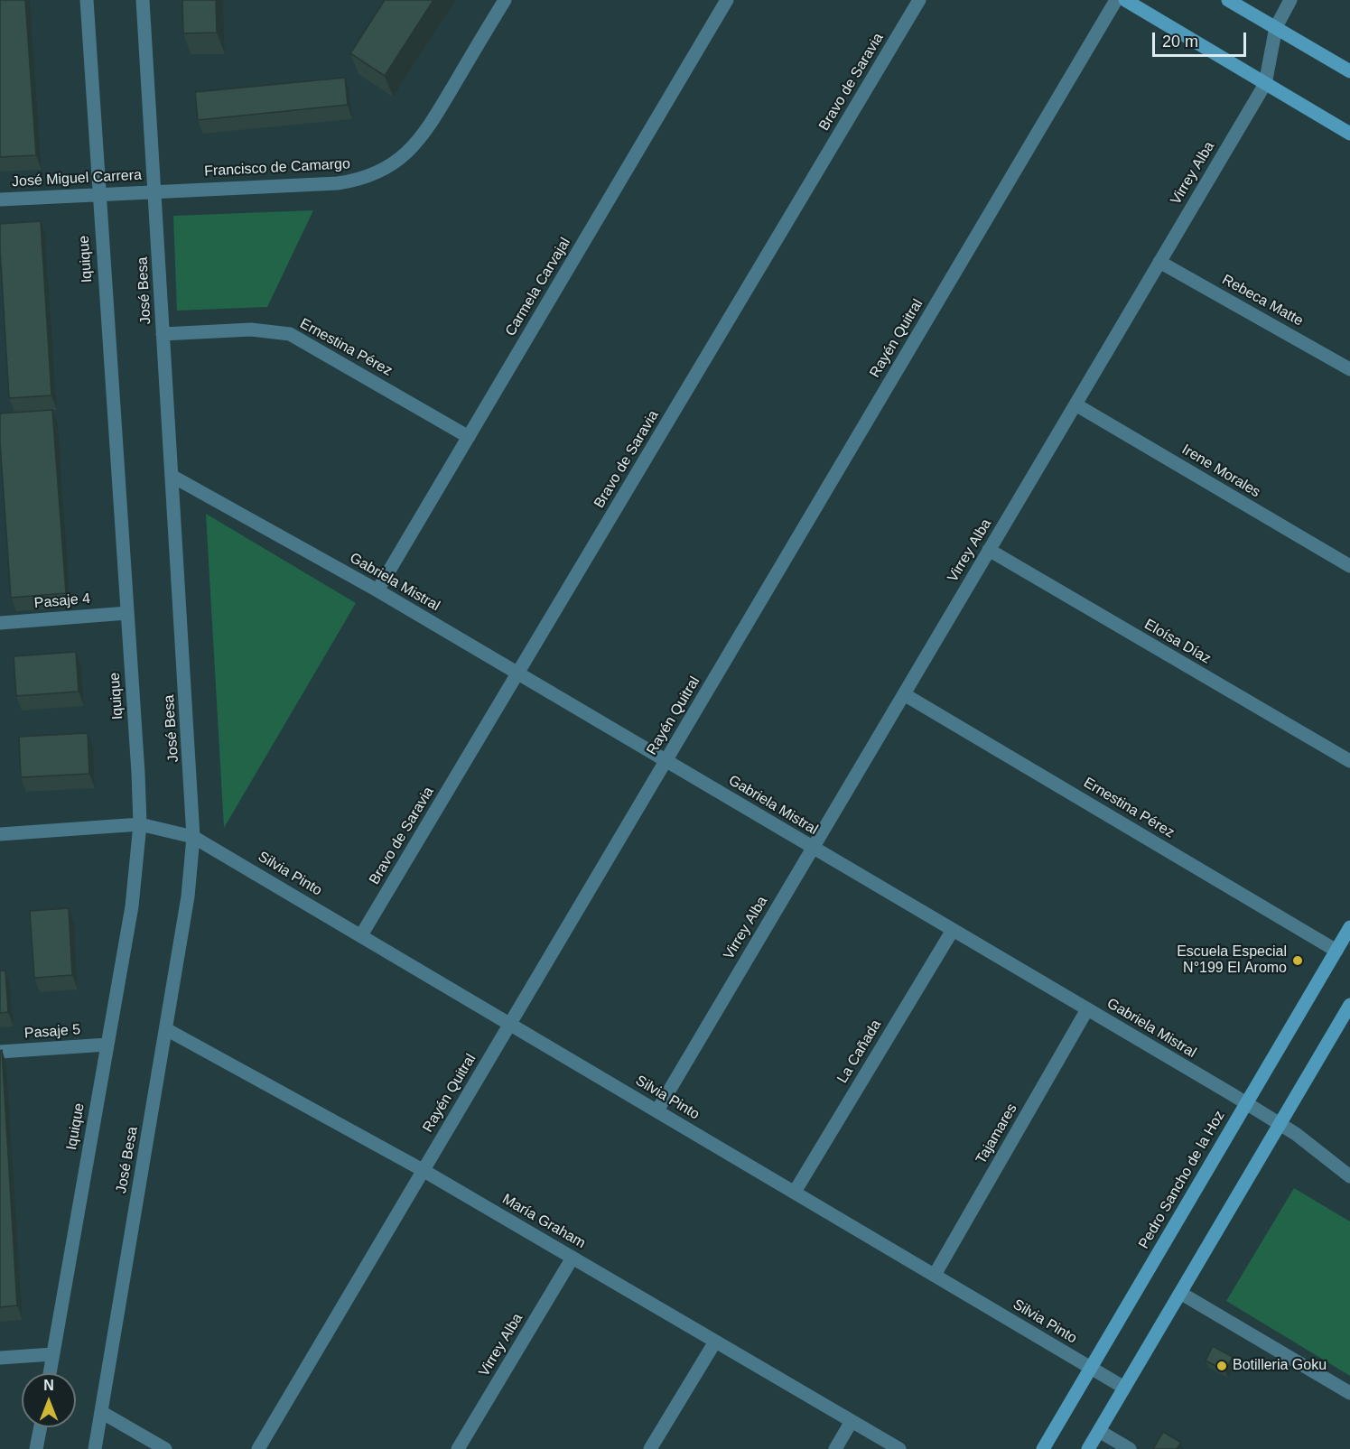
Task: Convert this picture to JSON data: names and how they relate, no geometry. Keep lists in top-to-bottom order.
{
  "streets": {
    "street": [
      "Bravo de Saravia",
      "Francisco de Camargo",
      "Virrey Alba",
      "José Miguel Carrera",
      "Iquique",
      "Carmela Carvajal",
      "José Besa",
      "Rebeca Matte",
      "Rayén Quitral",
      "Ernestina Pérez",
      "Irene Morales",
      "Gabriela Mistral",
      "Pasaje 4",
      "Eloísa Díaz",
      "Silvia Pinto",
      "Pasaje 5",
      "La Cañada",
      "Tajamares",
      "Pedro Sancho de la Hoz",
      "María Graham"
    ]
  },
  "crossings": [
    ["Bravo de Saravia", "Gabriela Mistral"],
    ["Bravo de Saravia", "Silvia Pinto"],
    ["Francisco de Camargo", "José Miguel Carrera"],
    ["Francisco de Camargo", "José Besa"],
    ["Virrey Alba", "Rebeca Matte"],
    ["Virrey Alba", "Ernestina Pérez"],
    ["Virrey Alba", "Irene Morales"],
    ["Virrey Alba", "Gabriela Mistral"],
    ["Virrey Alba", "Eloísa Díaz"],
    ["Virrey Alba", "Silvia Pinto"],
    ["Virrey Alba", "María Graham"],
    ["José Miguel Carrera", "Iquique"],
    ["José Miguel Carrera", "José Besa"],
    ["Iquique", "Pasaje 4"],
    ["Iquique", "Pasaje 5"],
    ["Carmela Carvajal", "Ernestina Pérez"],
    ["Carmela Carvajal", "Gabriela Mistral"],
    ["José Besa", "Ernestina Pérez"],
    ["José Besa", "Gabriela Mistral"],
    ["José Besa", "Silvia Pinto"],
    ["José Besa", "María Graham"],
    ["Rayén Quitral", "Gabriela Mistral"],
    ["Rayén Quitral", "Silvia Pinto"],
    ["Rayén Quitral", "María Graham"],
    ["Ernestina Pérez", "Pedro Sancho de la Hoz"],
    ["Gabriela Mistral", "La Cañada"],
    ["Gabriela Mistral", "Tajamares"],
    ["Gabriela Mistral", "Pedro Sancho de la Hoz"],
    ["Silvia Pinto", "La Cañada"],
    ["Silvia Pinto", "Tajamares"],
    ["Silvia Pinto", "Pedro Sancho de la Hoz"]
  ],
  "places": ["Escuela Especial N°199 El Aromo", "Botilleria Goku"],
  "scale_bar": "20 m",
  "north": "top"
}
